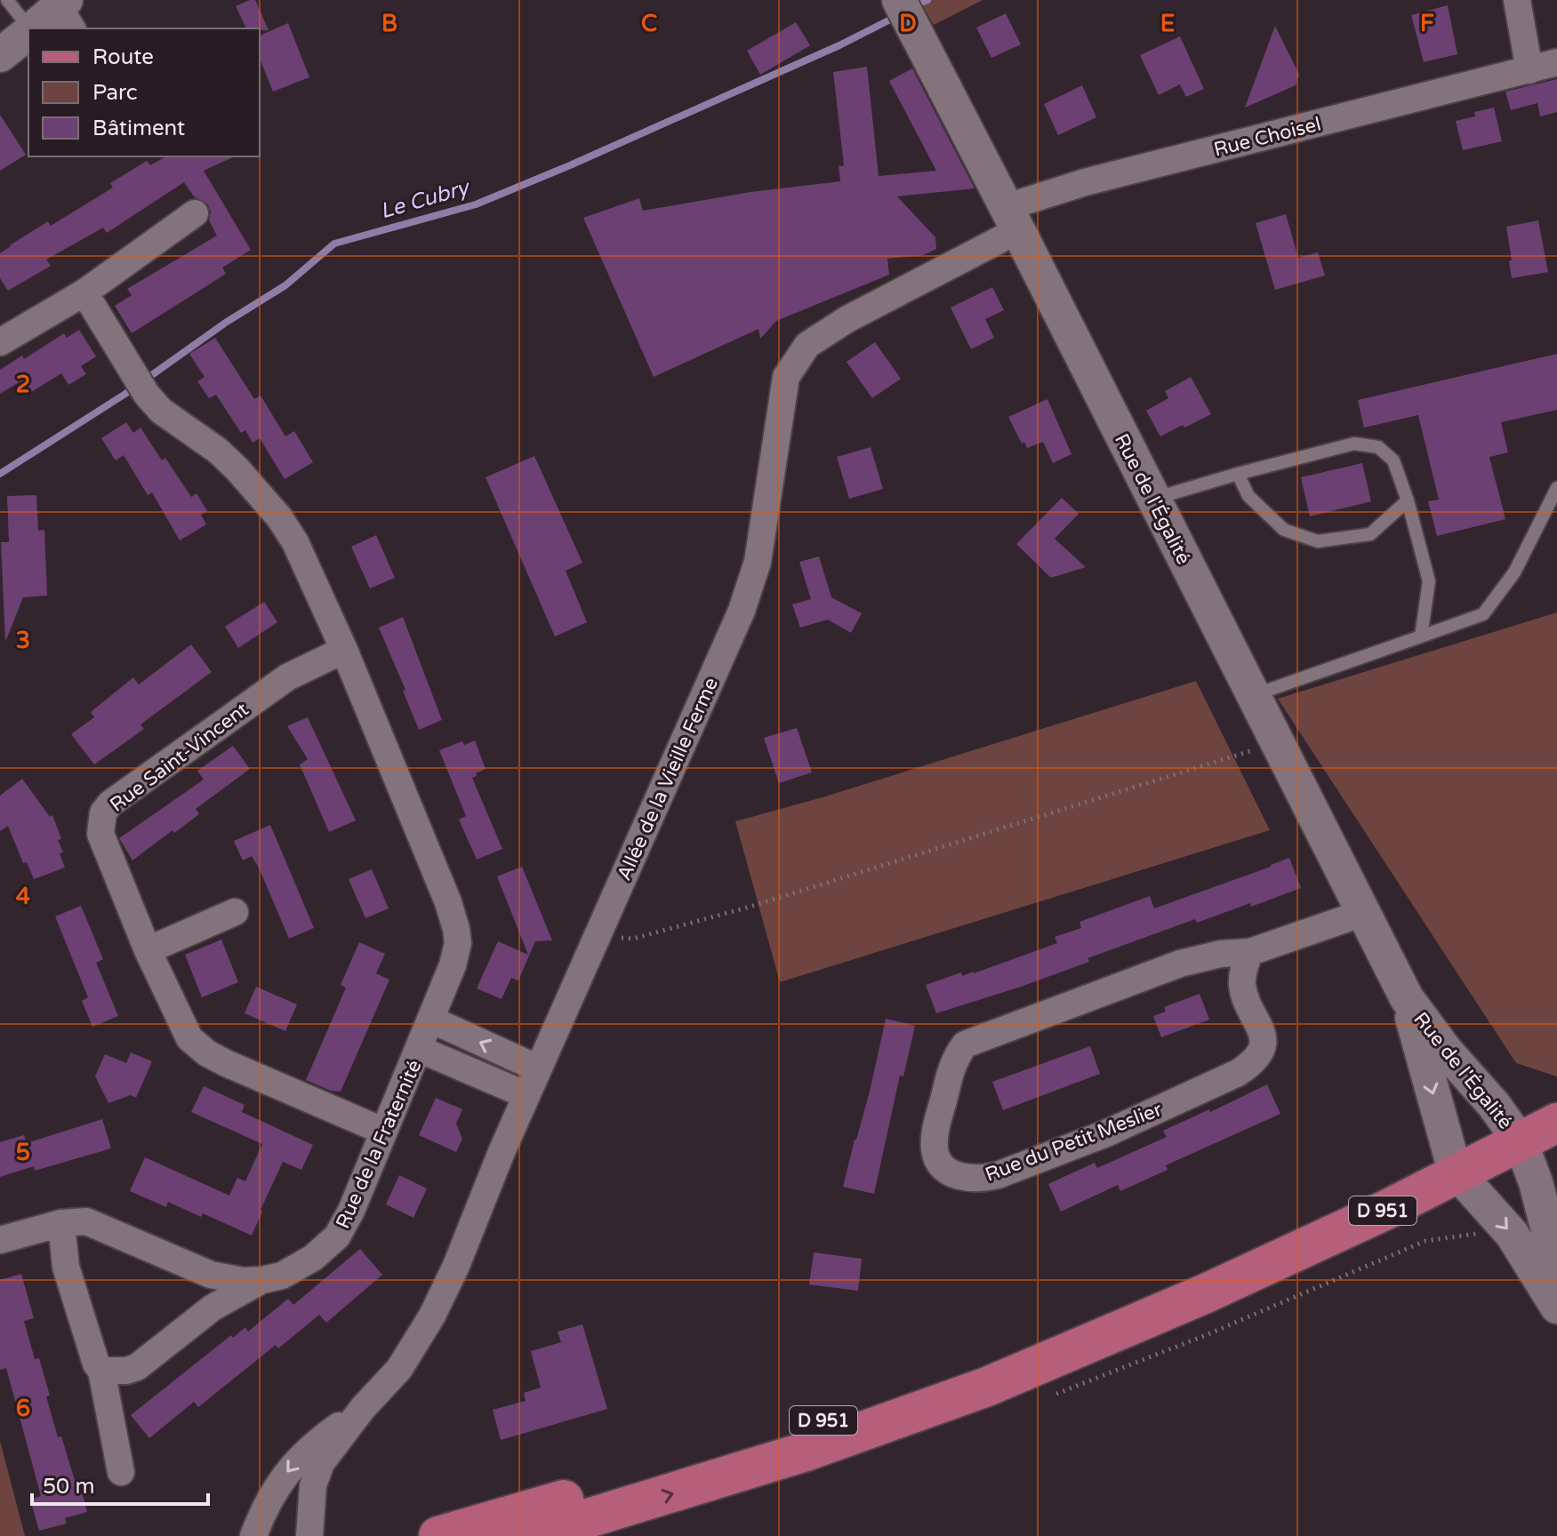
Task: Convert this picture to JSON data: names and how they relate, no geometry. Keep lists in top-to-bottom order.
{
  "streets": {
    "main road": ["D 951"],
    "street": [
      "Rue Choisel",
      "Rue de l'Égalité",
      "Rue Saint-Vincent",
      "Allée de la Vieille Ferme",
      "Rue du Petit Meslier",
      "Rue de la Fraternité"
    ]
  },
  "crossings": [
    ["Rue Choisel", "Rue de l'Égalité"],
    ["Rue Choisel", "Allée de la Vieille Ferme"],
    ["Rue de l'Égalité", "Allée de la Vieille Ferme"],
    ["Rue de l'Égalité", "Rue du Petit Meslier"],
    ["Rue de l'Égalité", "D 951"],
    ["Rue Saint-Vincent", "Rue de la Fraternité"]
  ],
  "water": ["Le Cubry"],
  "legend": ["Route", "Parc", "Bâtiment"],
  "scale_bar": "50 m",
  "grid": {
    "columns": [
      "B",
      "C",
      "D",
      "E",
      "F"
    ],
    "rows": [
      "2",
      "3",
      "4",
      "5",
      "6"
    ]
  }
}
